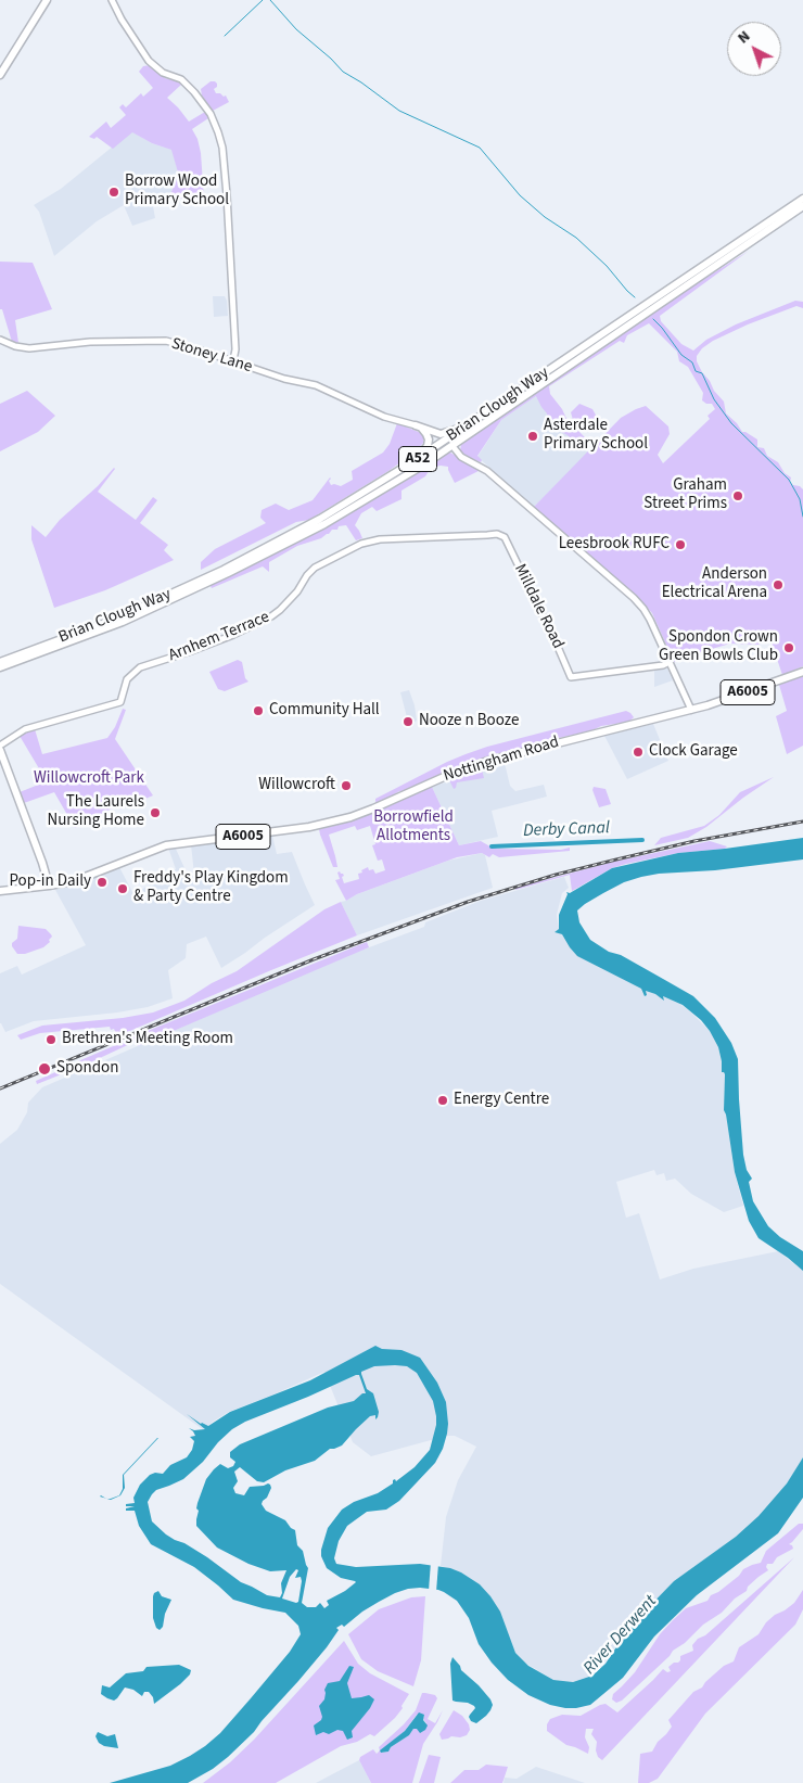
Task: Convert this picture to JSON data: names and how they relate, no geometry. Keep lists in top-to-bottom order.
{
  "streets": {
    "main road": [
      "Brian Clough Way",
      "A52",
      "A6005",
      "Nottingham Road"
    ],
    "street": ["Stoney Lane", "Milldale Road", "Arnhem Terrace"]
  },
  "crossings": [
    ["Milldale Road", "Arnhem Terrace"],
    ["A6005", "Nottingham Road"]
  ],
  "water": ["Derby Canal", "River Derwent"],
  "parks": ["Willowcroft Park", "Borrowfield Allotments"],
  "places": [
    "Borrow Wood Primary School",
    "Asterdale Primary School",
    "Graham Street Prims",
    "Leesbrook RUFC",
    "Anderson Electrical Arena",
    "Spondon Crown Green Bowls Club",
    "Community Hall",
    "Nooze n Booze",
    "Clock Garage",
    "Willowcroft",
    "The Laurels Nursing Home",
    "Pop-in Daily",
    "Freddy's Play Kingdom & Party Centre",
    "Brethren's Meeting Room",
    "Spondon",
    "Energy Centre"
  ],
  "north": "top left"
}
